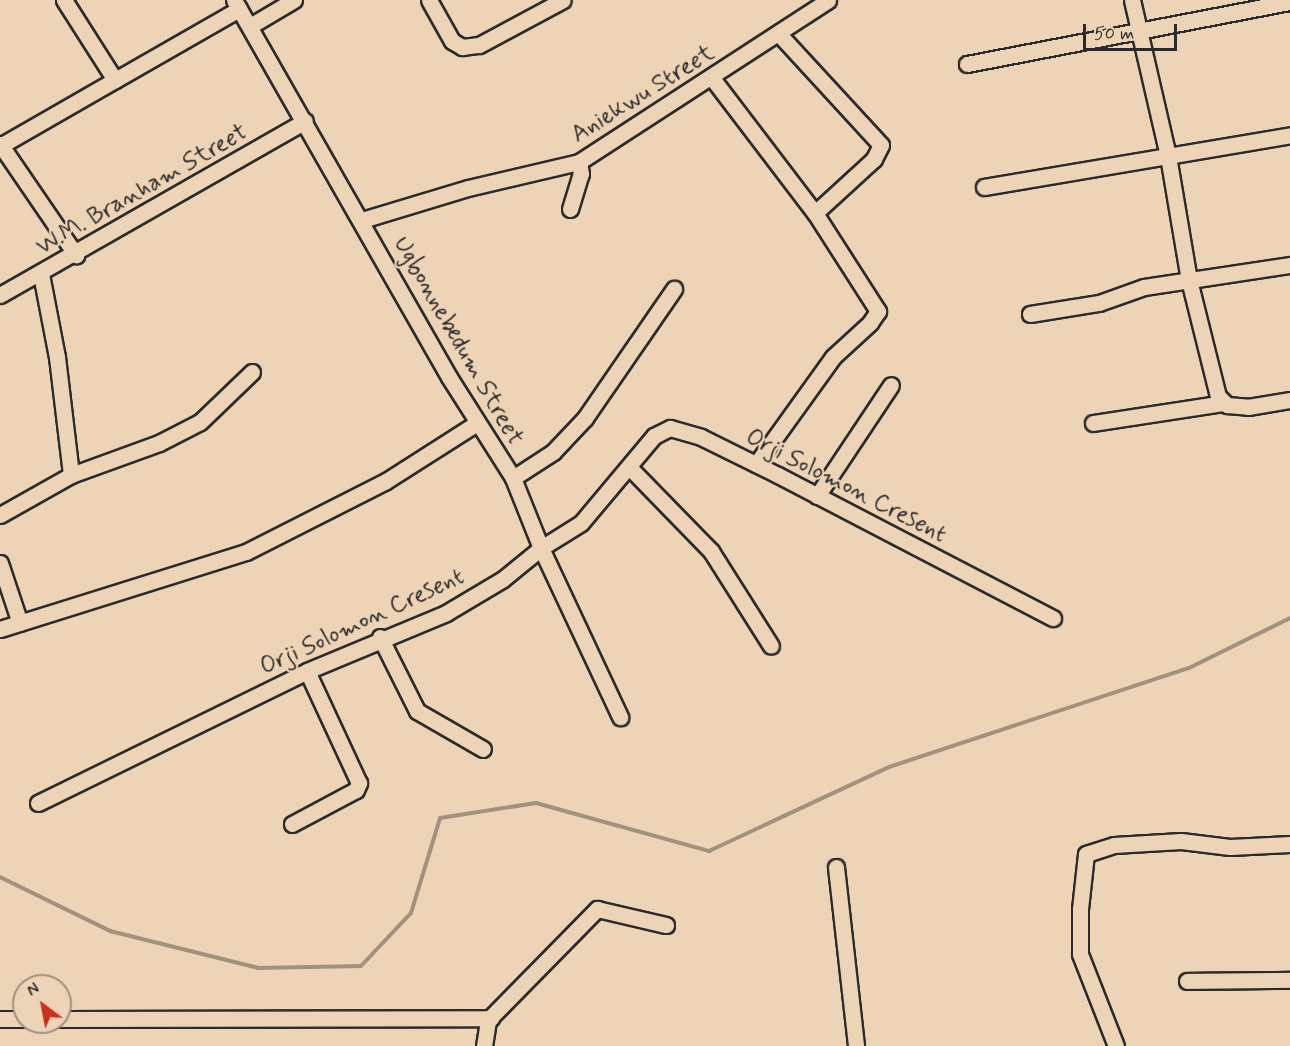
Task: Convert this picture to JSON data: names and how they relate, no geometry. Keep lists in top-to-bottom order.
{
  "streets": {
    "street": [
      "Aniekwu Street",
      "W.M. Branham Street",
      "Ugbonnebedum Street",
      "Orji Solomon Cresent"
    ]
  },
  "crossings": [
    ["Aniekwu Street", "Ugbonnebedum Street"],
    ["W.M. Branham Street", "Ugbonnebedum Street"],
    ["Ugbonnebedum Street", "Orji Solomon Cresent"]
  ],
  "scale_bar": "50 m",
  "north": "top left"
}
